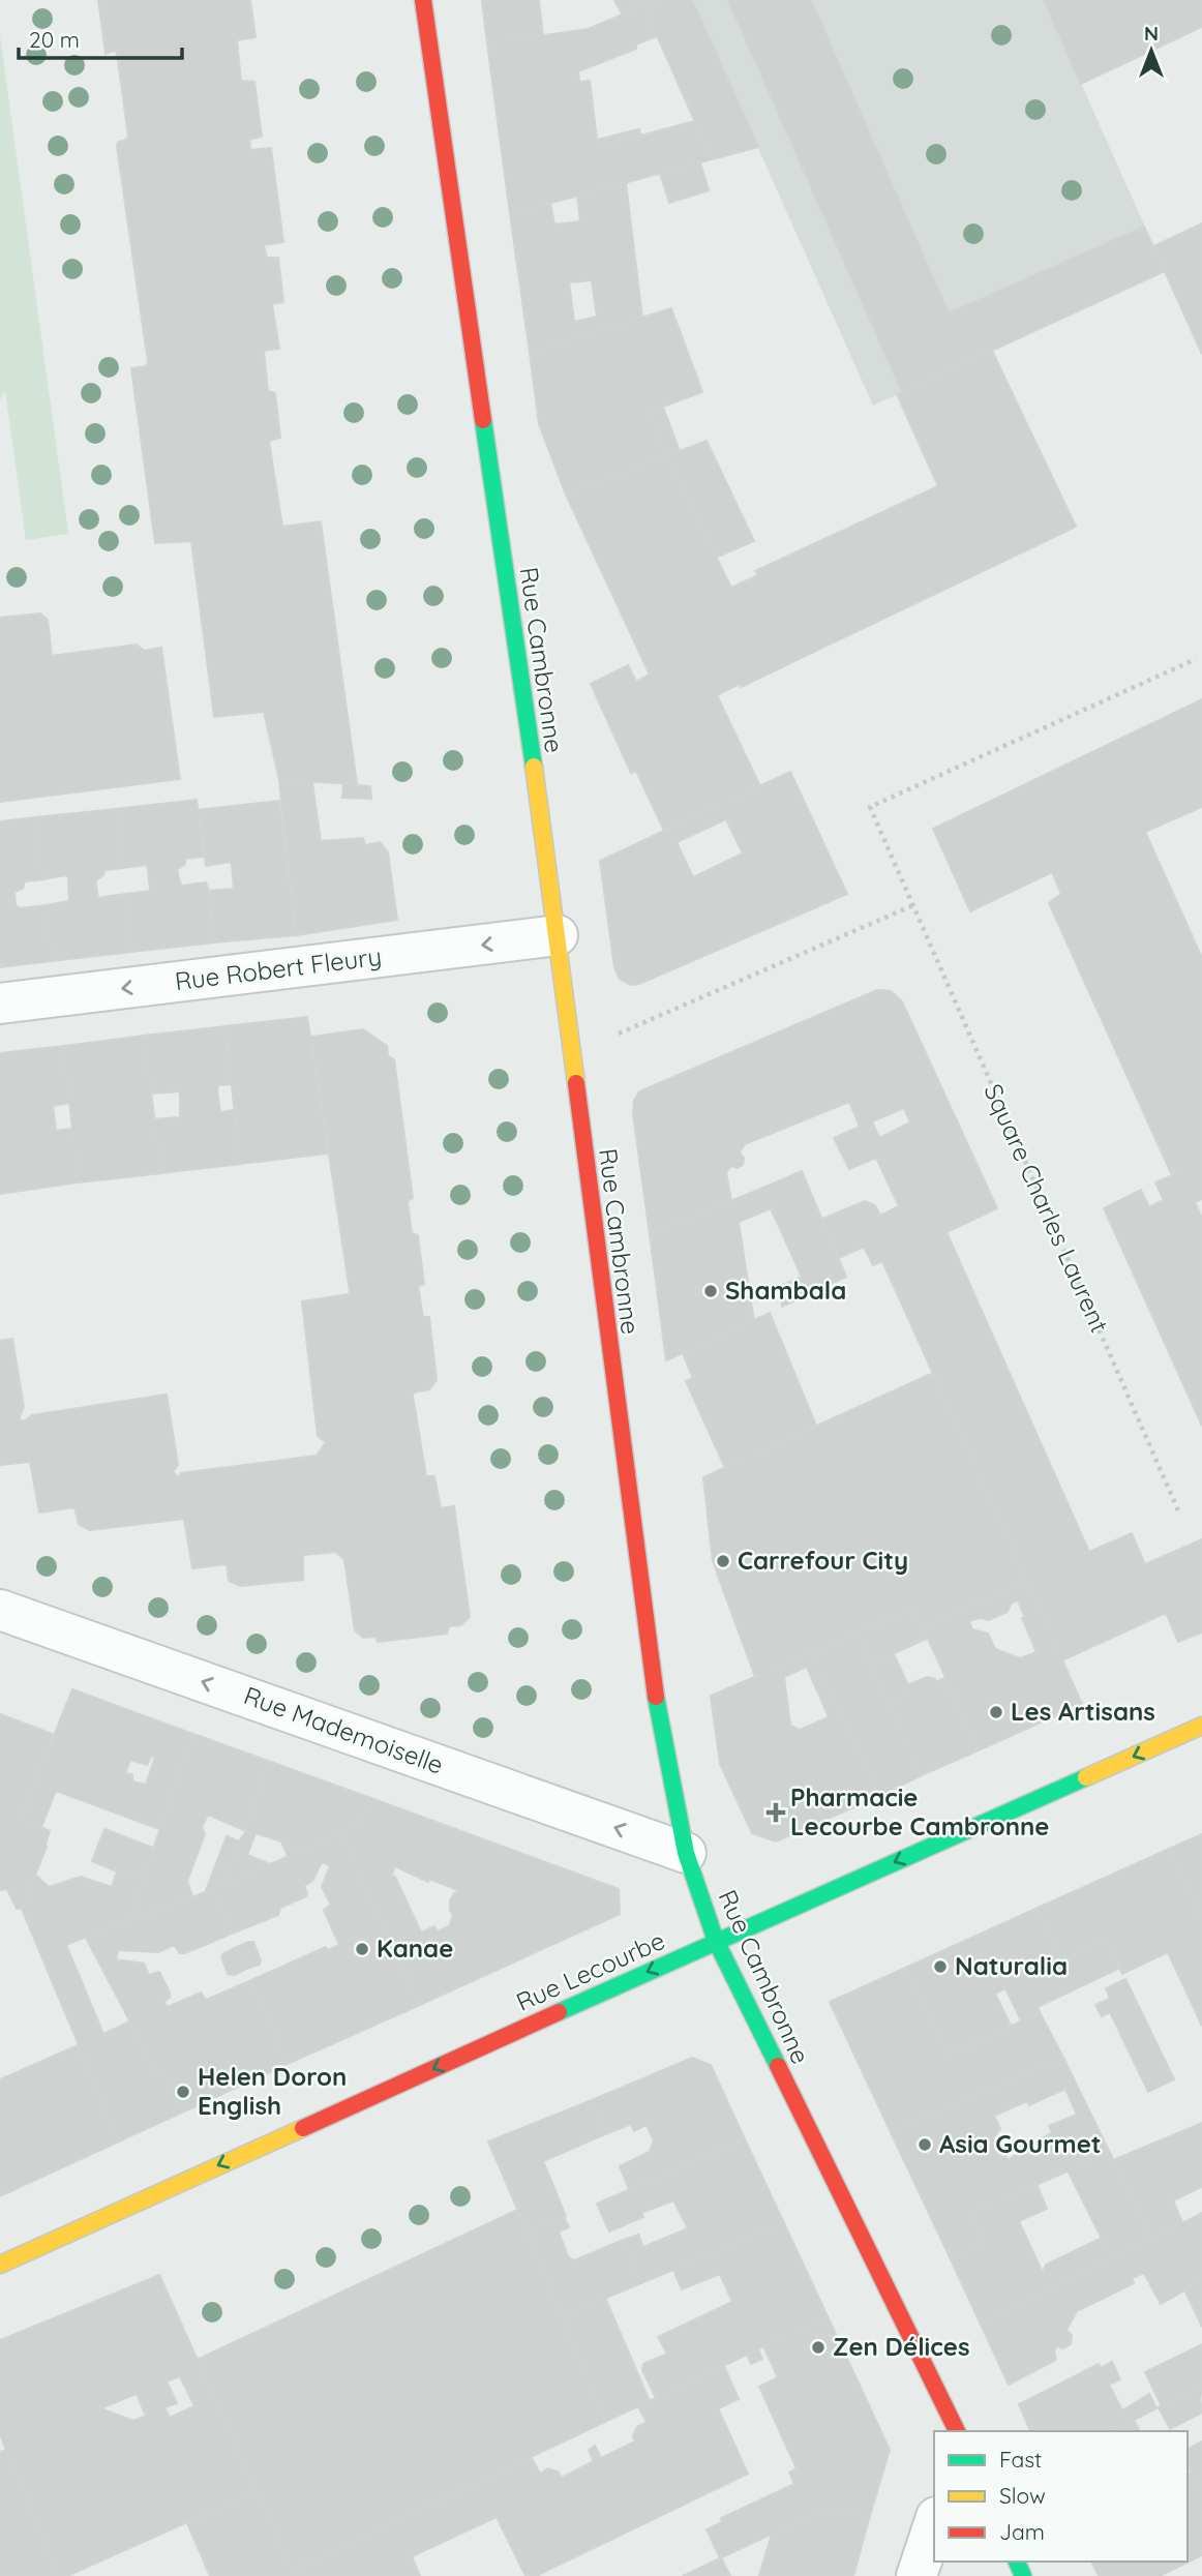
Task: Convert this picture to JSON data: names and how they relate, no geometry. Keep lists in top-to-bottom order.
{
  "streets": {
    "street": [
      "Rue Cambronne",
      "Rue Robert Fleury",
      "Rue Mademoiselle",
      "Rue Lecourbe"
    ],
    "path": ["Square Charles Laurent"]
  },
  "crossings": [
    ["Rue Cambronne", "Rue Robert Fleury"],
    ["Rue Cambronne", "Rue Mademoiselle"],
    ["Rue Cambronne", "Rue Lecourbe"]
  ],
  "one_way": ["Rue Robert Fleury", "Rue Mademoiselle", "Rue Lecourbe"],
  "places": {
    "other": [
      "Shambala",
      "Carrefour City",
      "Les Artisans",
      "Kanae",
      "Naturalia",
      "Helen Doron English",
      "Asia Gourmet",
      "Zen Délices"
    ],
    "health": ["Pharmacie Lecourbe Cambronne"]
  },
  "legend": ["Fast", "Slow", "Jam"],
  "scale_bar": "20 m",
  "north": "top"
}
